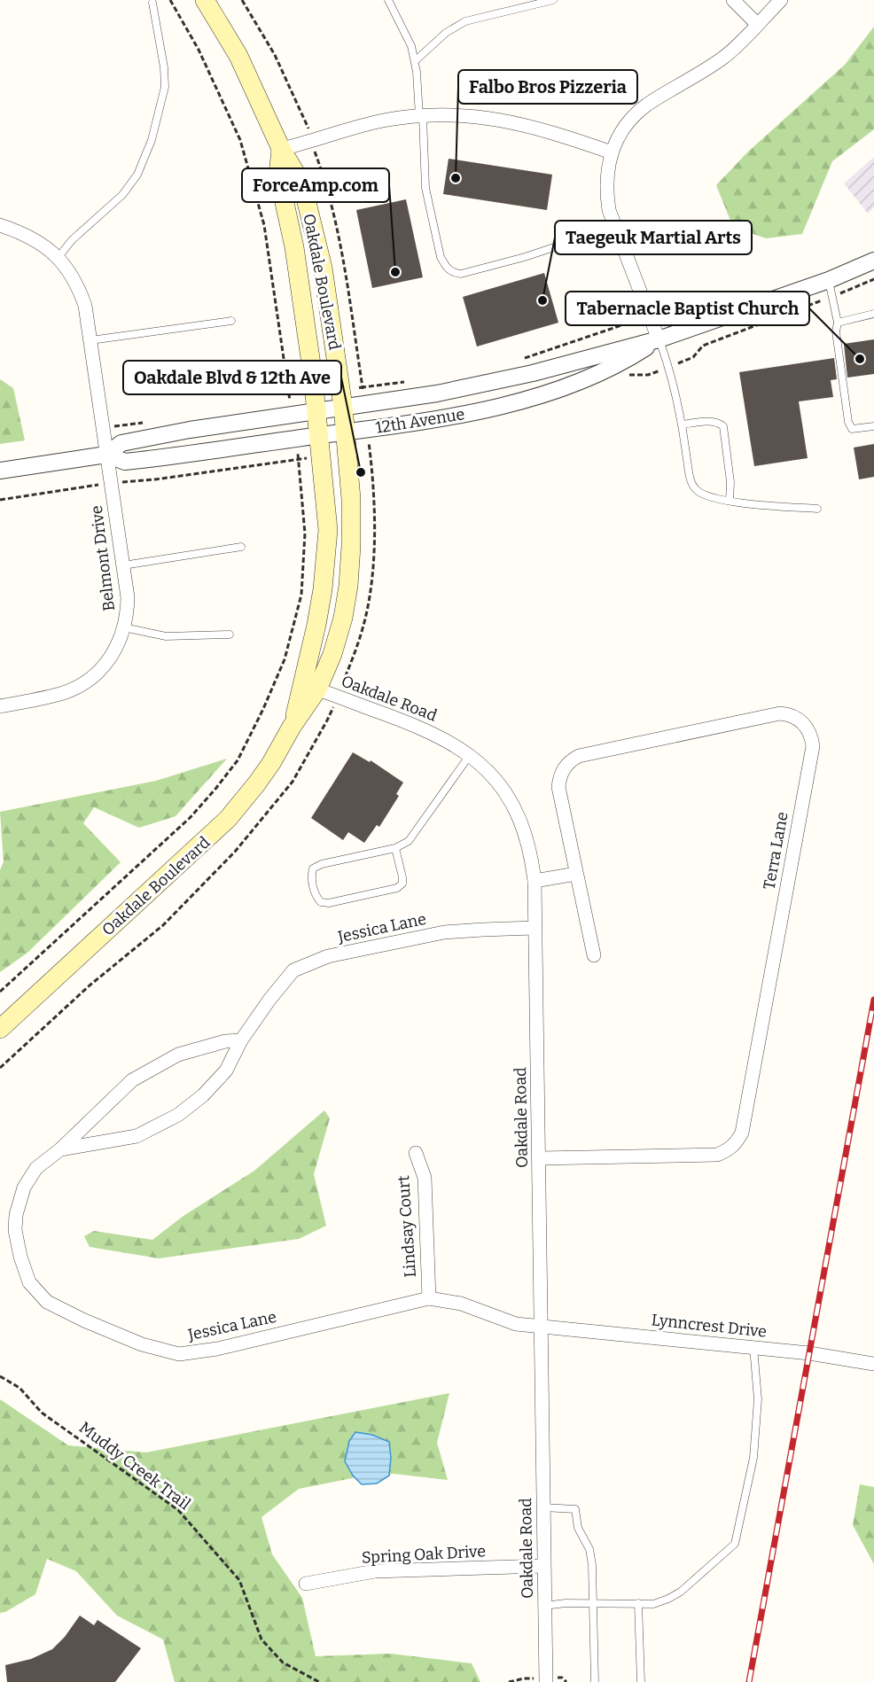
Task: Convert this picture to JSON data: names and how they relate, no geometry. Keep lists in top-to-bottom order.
{
  "streets": {
    "main road": ["Oakdale Boulevard"],
    "street": [
      "12th Avenue",
      "Belmont Drive",
      "Oakdale Road",
      "Terra Lane",
      "Jessica Lane",
      "Lindsay Court",
      "Lynncrest Drive",
      "Spring Oak Drive"
    ],
    "path": ["Muddy Creek Trail"]
  },
  "crossings": [
    ["Oakdale Boulevard", "12th Avenue"],
    ["Oakdale Boulevard", "Oakdale Road"],
    ["12th Avenue", "Belmont Drive"],
    ["Oakdale Road", "Terra Lane"],
    ["Oakdale Road", "Jessica Lane"],
    ["Oakdale Road", "Lynncrest Drive"],
    ["Oakdale Road", "Spring Oak Drive"],
    ["Jessica Lane", "Lindsay Court"],
    ["Jessica Lane", "Lynncrest Drive"]
  ],
  "places": [
    "Falbo Bros Pizzeria",
    "ForceAmp.com",
    "Taegeuk Martial Arts",
    "Tabernacle Baptist Church",
    "Oakdale Blvd & 12th Ave"
  ]
}
